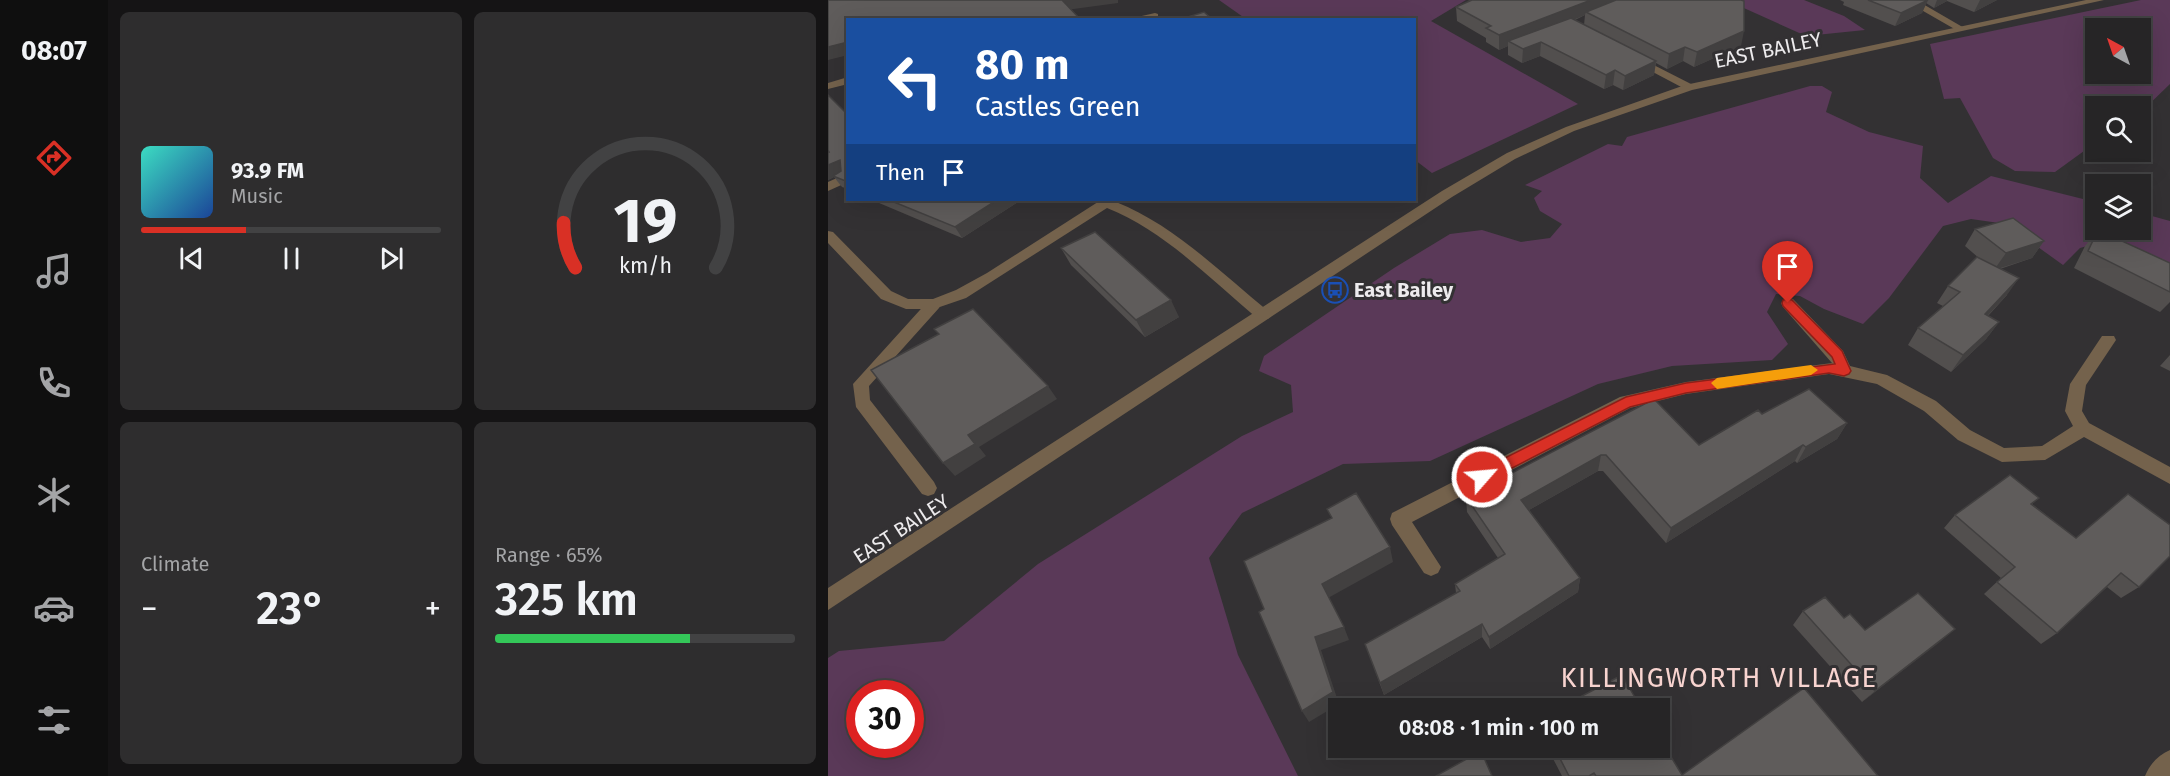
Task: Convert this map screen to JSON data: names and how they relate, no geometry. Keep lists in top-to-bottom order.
{
  "streets": {
    "street": ["EAST BAILEY"]
  },
  "districts": ["KILLINGWORTH VILLAGE"],
  "places": {
    "bus stop": ["East Bailey"]
  },
  "north": "top left",
  "page": {
    "tabs": "08:07",
    "turn": ["80 m", "Castles Green"],
    "then": "Then",
    "song": ["93.9 FM", "Music"],
    "tile": [
      "Climate",
      ["Range · 65%", "325 km"]
    ],
    "heat": ["−", "23°", "+"],
    "limit": "30",
    "trip": "08:08 · 1 min · 100 m",
    "gauge": ["19", "km/h"]
  }
}
